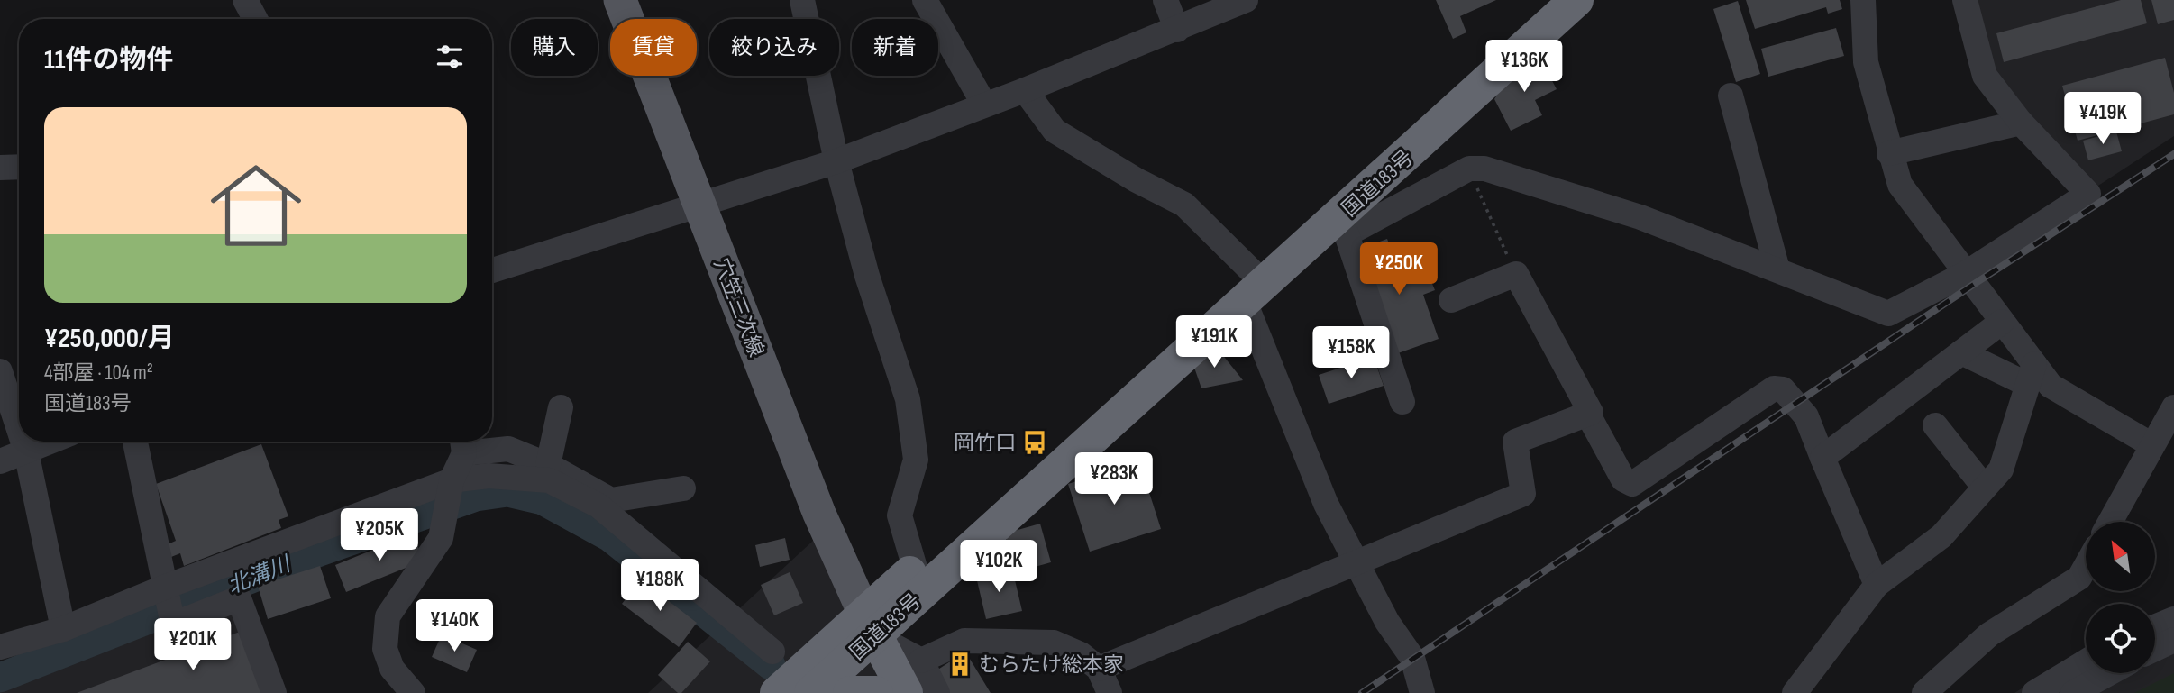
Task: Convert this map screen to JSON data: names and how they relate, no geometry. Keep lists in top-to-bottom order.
{
  "streets": {
    "highway": ["国道183号"],
    "main road": ["穴笠三次線"]
  },
  "crossings": [
    ["国道183号", "穴笠三次線"]
  ],
  "water": ["北溝川"],
  "places": {
    "bus stop": ["岡竹口"],
    "building": ["むらたけ総本家"]
  },
  "north": "top left",
  "page": {
    "chip": [
      "購入",
      "賃貸",
      "絞り込み",
      "新着"
    ],
    "heading": "11件の物件",
    "price": [
      "¥136K",
      "¥419K",
      "¥250K",
      "¥191K",
      "¥158K",
      "¥283K",
      "¥205K",
      "¥102K",
      "¥188K",
      "¥140K",
      "¥201K"
    ],
    "list": [
      {
        "name": "¥250,000/月",
        "note": "4部屋 · 104 m² · 国道183号"
      }
    ]
  }
}
